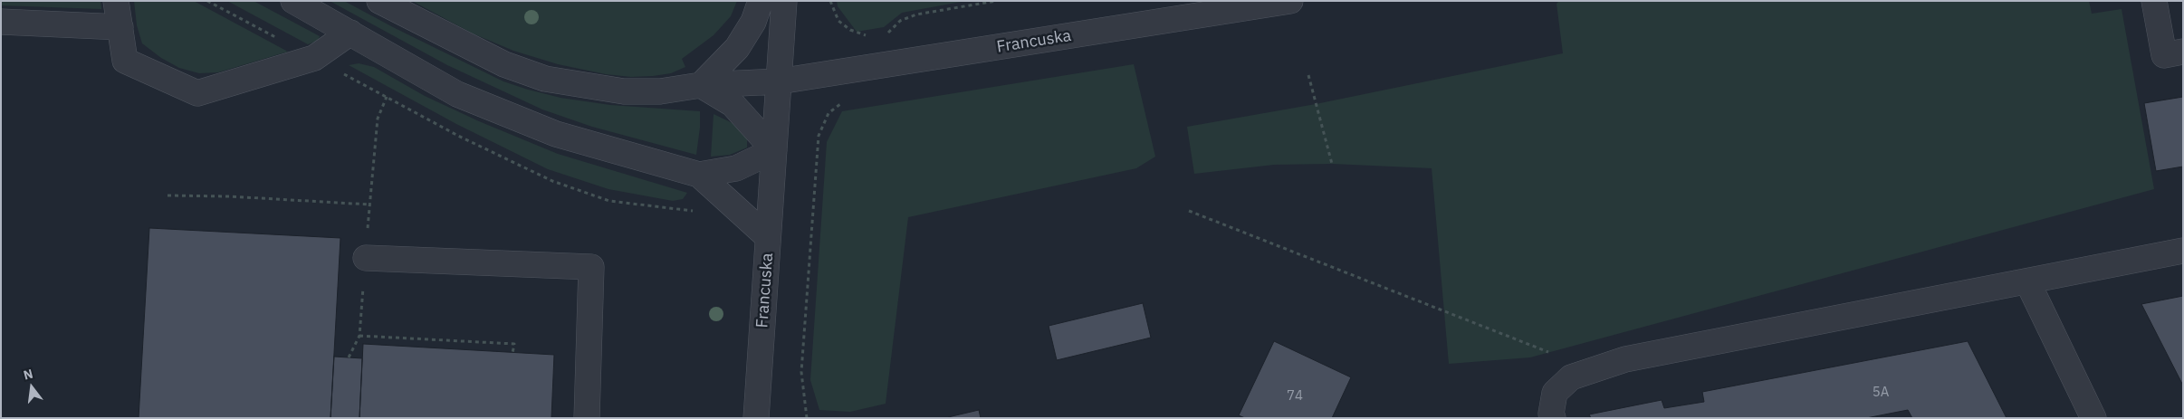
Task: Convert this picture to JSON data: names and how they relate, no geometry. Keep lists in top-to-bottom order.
{
  "streets": {
    "street": ["Francuska"]
  },
  "house_numbers": ["5A", "74"],
  "north": "top"
}
